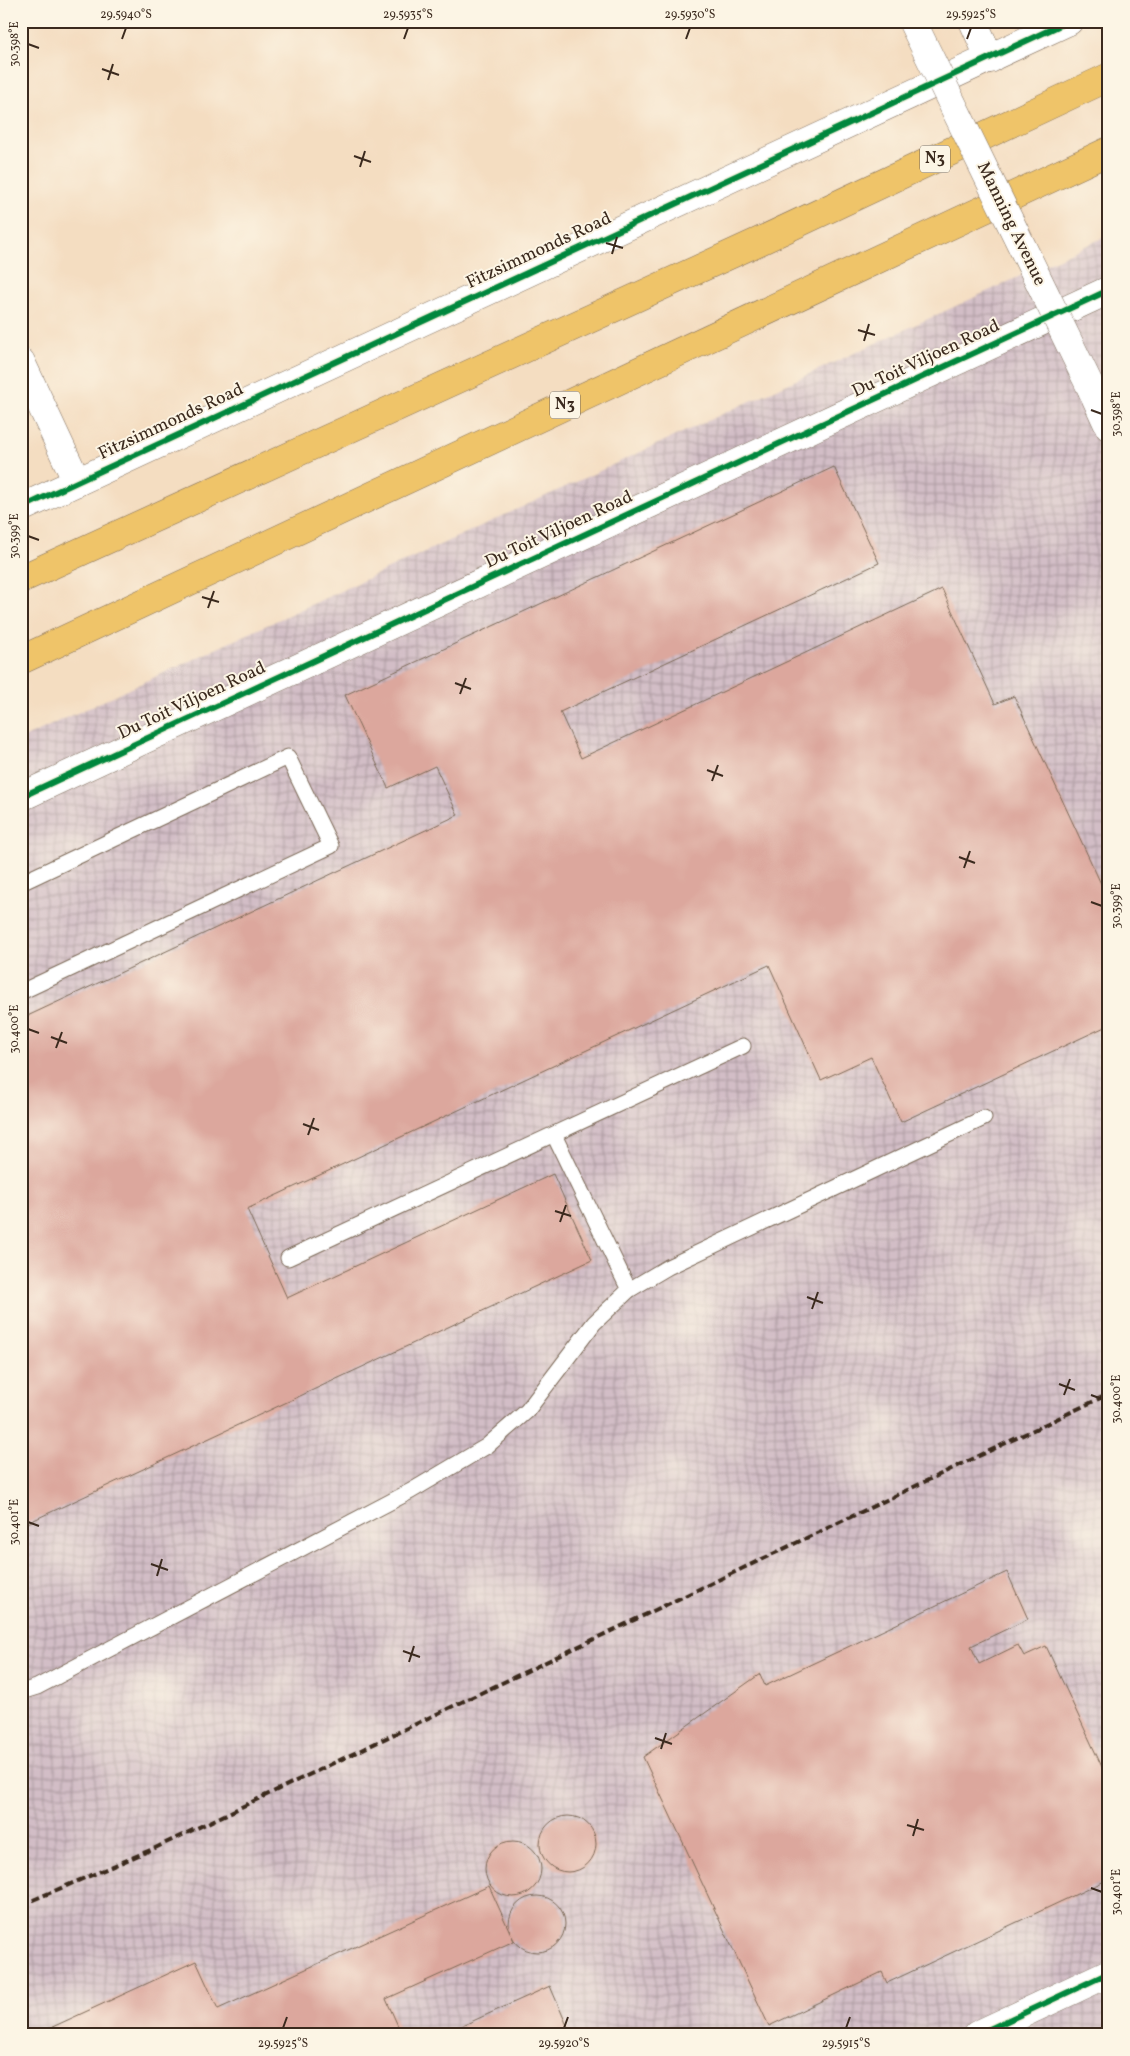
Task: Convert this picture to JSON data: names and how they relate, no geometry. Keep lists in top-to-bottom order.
{
  "streets": {
    "highway": ["N3"],
    "street": ["Manning Avenue", "Fitzsimmonds Road", "Du Toit Viljoen Road"]
  },
  "coordinates": [
    "29.5940°S",
    "29.5935°S",
    "29.5930°S",
    "29.5925°S",
    "30.398°E",
    "30.399°E",
    "30.400°E",
    "30.401°E",
    "29.5920°S",
    "29.5915°S"
  ]
}
